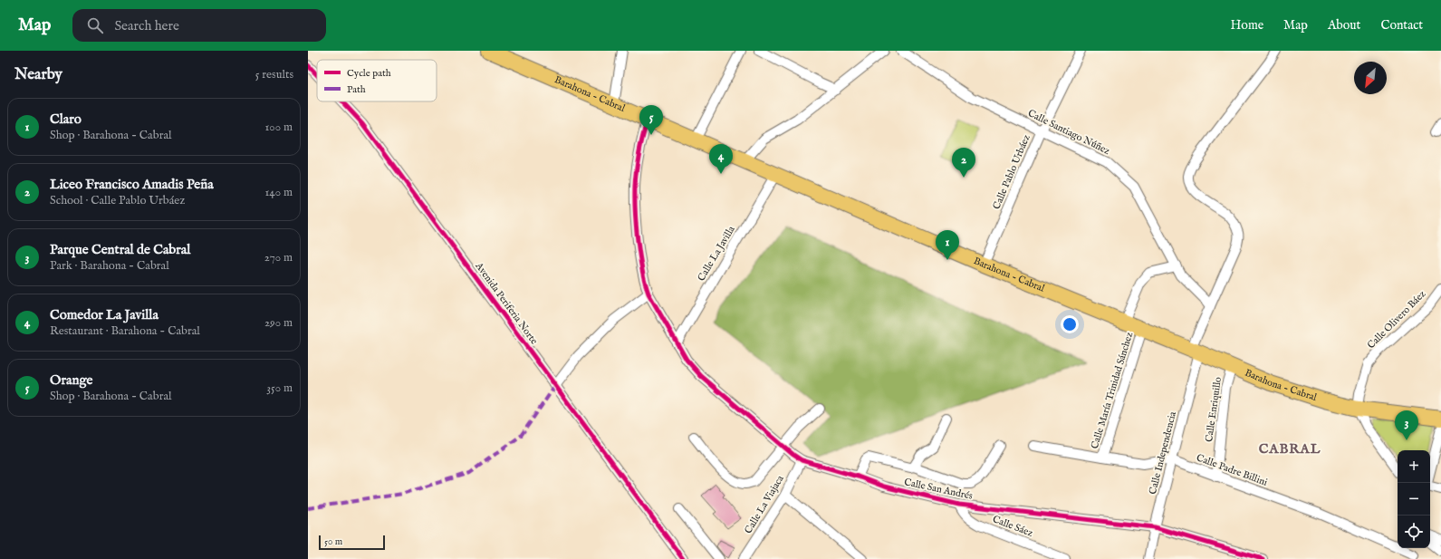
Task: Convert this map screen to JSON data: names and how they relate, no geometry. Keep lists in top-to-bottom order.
{
  "streets": {
    "main road": ["Barahona - Cabral"],
    "street": [
      "Calle Santiago Núñez",
      "Calle Pablo Urbáez",
      "Calle La Javilla",
      "Avenida Periferia Norte",
      "Calle Olivero Báez",
      "Calle María Trinidad Sánchez",
      "Calle Enriquillo",
      "Calle Independencia",
      "Calle Padre Billini",
      "Calle San Andrés",
      "Calle La Viajaca",
      "Calle Sáez"
    ]
  },
  "crossings": [
    ["Barahona - Cabral", "Calle Pablo Urbáez"],
    ["Barahona - Cabral", "Calle La Javilla"],
    ["Barahona - Cabral", "Calle Olivero Báez"],
    ["Barahona - Cabral", "Calle María Trinidad Sánchez"],
    ["Barahona - Cabral", "Calle Enriquillo"],
    ["Barahona - Cabral", "Calle Independencia"],
    ["Barahona - Cabral", "Calle San Andrés"],
    ["Calle Santiago Núñez", "Calle Pablo Urbáez"],
    ["Calle La Javilla", "Calle San Andrés"],
    ["Calle Enriquillo", "Calle Padre Billini"],
    ["Calle Independencia", "Calle Padre Billini"],
    ["Calle Independencia", "Calle San Andrés"],
    ["Calle San Andrés", "Calle La Viajaca"],
    ["Calle San Andrés", "Calle Sáez"]
  ],
  "districts": ["CABRAL"],
  "legend": ["Cycle path", "Path"],
  "scale_bar": "50 m",
  "north": "bottom left",
  "page": {
    "header": "Map",
    "search": "Search here",
    "nav": [
      "Home",
      "Map",
      "About",
      "Contact"
    ],
    "heading": ["Nearby", "5 results"],
    "list": [
      {
        "mark": "1",
        "name": "Claro",
        "note": "Shop · Barahona - Cabral",
        "value": "100 m"
      },
      {
        "mark": "2",
        "name": "Liceo Francisco Amadis Peña",
        "note": "School · Calle Pablo Urbáez",
        "value": "140 m"
      },
      {
        "mark": "3",
        "name": "Parque Central de Cabral",
        "note": "Park · Barahona - Cabral",
        "value": "270 m"
      },
      {
        "mark": "4",
        "name": "Comedor La Javilla",
        "note": "Restaurant · Barahona - Cabral",
        "value": "290 m"
      },
      {
        "mark": "5",
        "name": "Orange",
        "note": "Shop · Barahona - Cabral",
        "value": "350 m"
      }
    ],
    "pins": [
      "5",
      "4",
      "2",
      "1",
      "3"
    ],
    "map_buttons": ["+", "−"],
    "scale": "50 m"
  }
}
